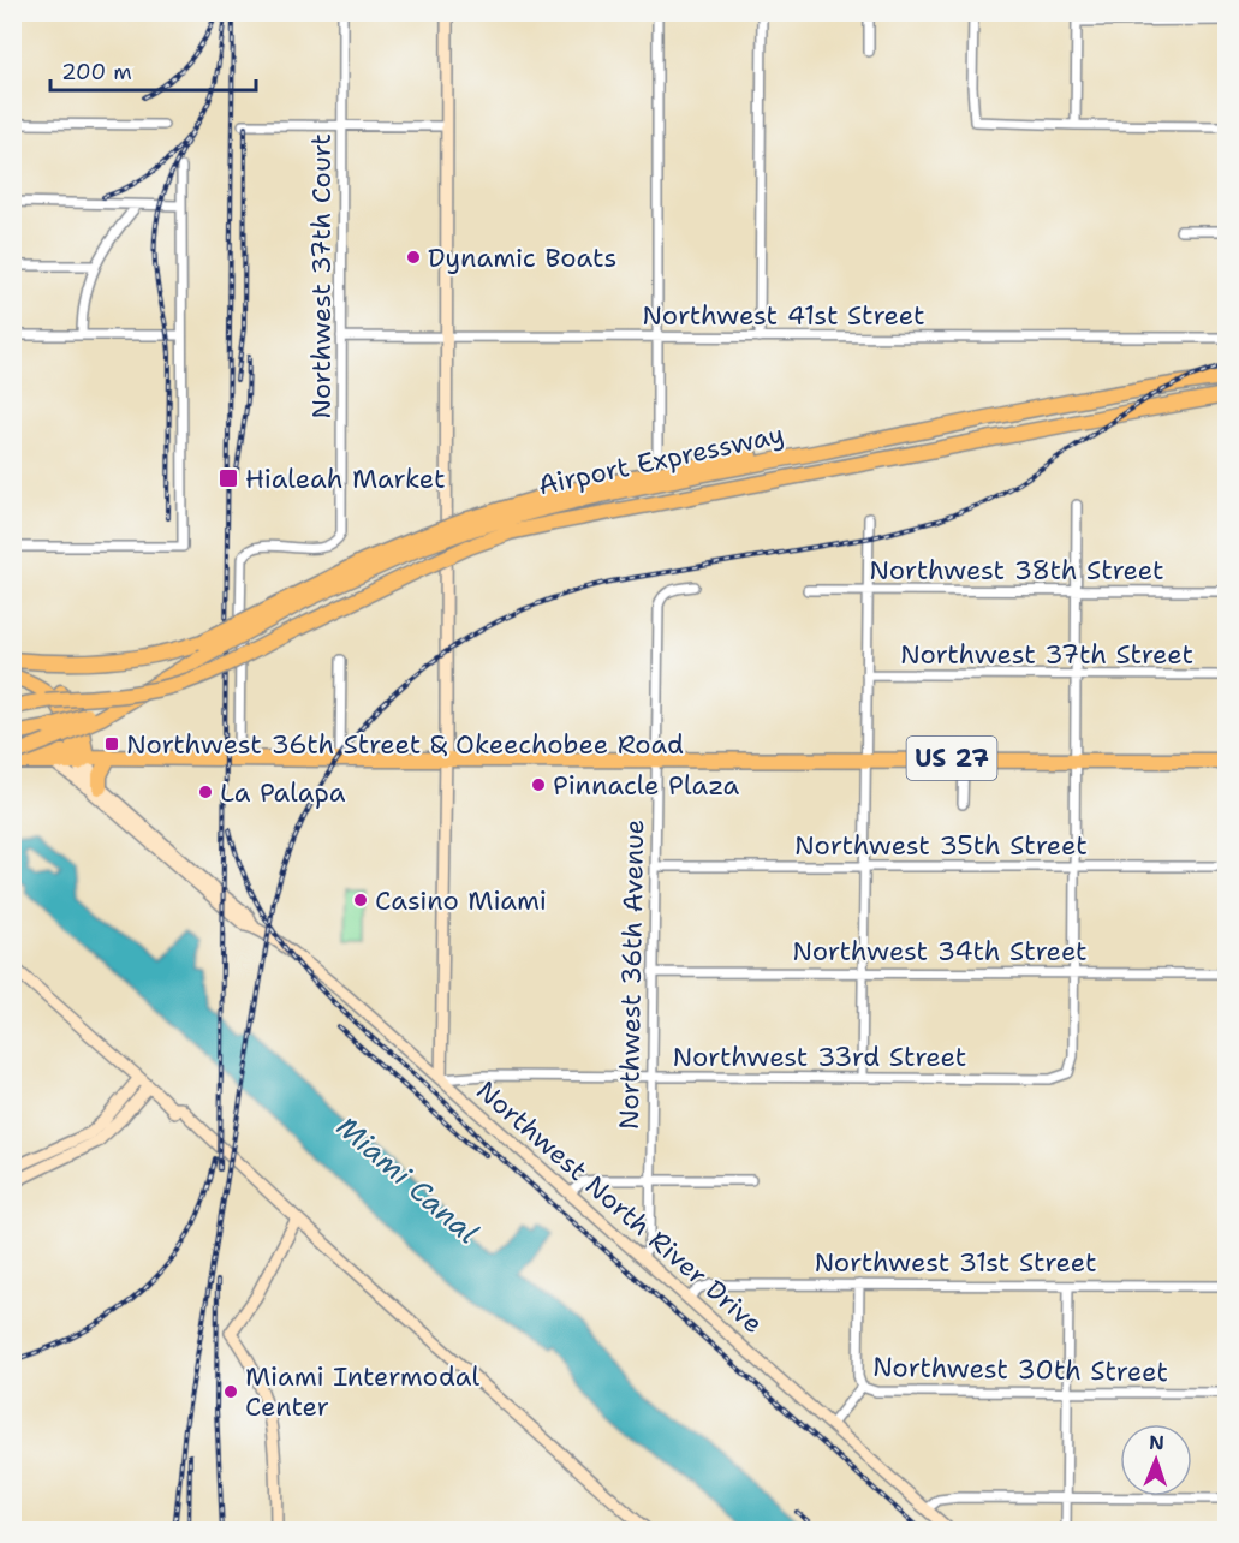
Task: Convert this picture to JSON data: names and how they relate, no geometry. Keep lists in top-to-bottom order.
{
  "streets": {
    "highway": ["Airport Expressway", "US 27"],
    "street": [
      "Northwest 37th Court",
      "Northwest 41st Street",
      "Northwest 38th Street",
      "Northwest 37th Street",
      "Northwest 35th Street",
      "Northwest 34th Street",
      "Northwest 36th Avenue",
      "Northwest 33rd Street",
      "Northwest North River Drive",
      "Northwest 31st Street",
      "Northwest 30th Street"
    ]
  },
  "crossings": [
    ["Northwest 37th Court", "Northwest 41st Street"],
    ["Northwest 37th Court", "US 27"],
    ["US 27", "Northwest 36th Avenue"],
    ["US 27", "Northwest North River Drive"],
    ["Northwest 35th Street", "Northwest 36th Avenue"],
    ["Northwest 34th Street", "Northwest 36th Avenue"],
    ["Northwest 34th Street", "Northwest 33rd Street"],
    ["Northwest 36th Avenue", "Northwest 33rd Street"],
    ["Northwest 36th Avenue", "Northwest North River Drive"],
    ["Northwest 33rd Street", "Northwest North River Drive"],
    ["Northwest North River Drive", "Northwest 31st Street"],
    ["Northwest North River Drive", "Northwest 30th Street"]
  ],
  "water": ["Miami Canal"],
  "places": {
    "other": [
      "Dynamic Boats",
      "Pinnacle Plaza",
      "La Palapa",
      "Casino Miami",
      "Miami Intermodal Center"
    ],
    "transit": ["Hialeah Market", "Northwest 36th Street & Okeechobee Road"]
  },
  "scale_bar": "200 m",
  "north": "top"
}
